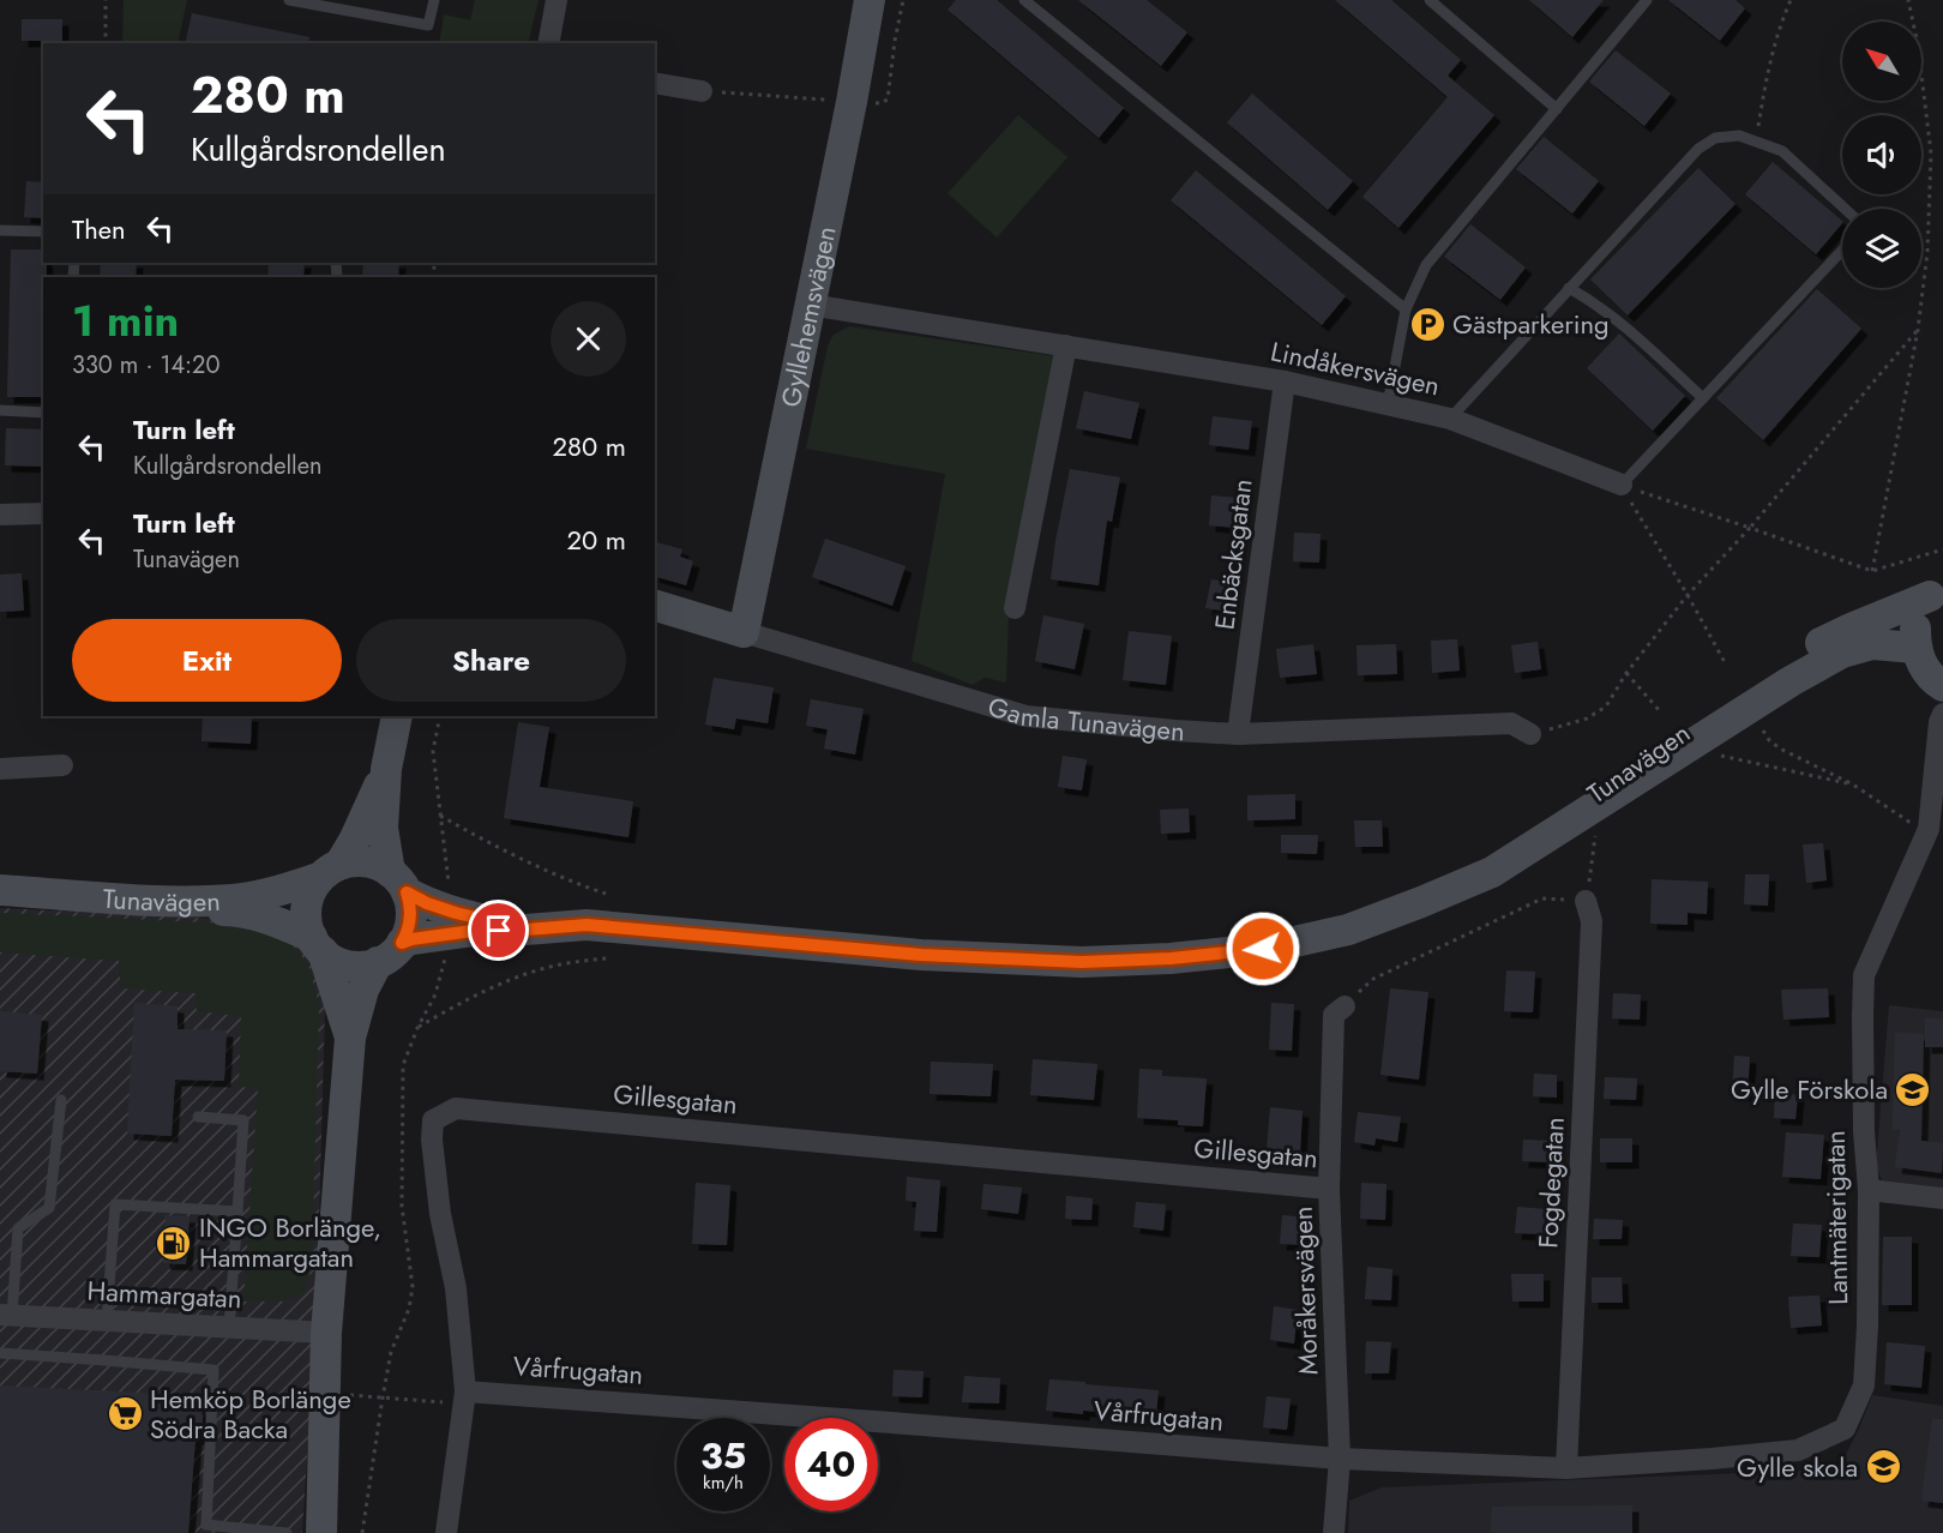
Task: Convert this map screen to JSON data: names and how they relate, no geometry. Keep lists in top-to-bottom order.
{
  "streets": {
    "street": [
      "Gyllehemsvägen",
      "Lindåkersvägen",
      "Enbäcksgatan",
      "Gamla Tunavägen",
      "Tunavägen",
      "Gillesgatan",
      "Fogdegatan",
      "Lantmäterigatan",
      "Moråkersvägen",
      "Hammargatan",
      "Vårfrugatan"
    ]
  },
  "crossings": [
    ["Gyllehemsvägen", "Lindåkersvägen"],
    ["Gyllehemsvägen", "Gamla Tunavägen"],
    ["Lindåkersvägen", "Enbäcksgatan"],
    ["Enbäcksgatan", "Gamla Tunavägen"],
    ["Gillesgatan", "Moråkersvägen"],
    ["Gillesgatan", "Vårfrugatan"],
    ["Fogdegatan", "Vårfrugatan"],
    ["Lantmäterigatan", "Vårfrugatan"],
    ["Moråkersvägen", "Vårfrugatan"]
  ],
  "places": {
    "parking": ["Gästparkering"],
    "school or university": ["Gylle Förskola", "Gylle skola"],
    "fuel station": ["INGO Borlänge, Hammargatan"],
    "supermarket": ["Hemköp Borlänge Södra Backa"]
  },
  "north": "top left",
  "page": {
    "turn": ["280 m", "Kullgårdsrondellen"],
    "then": "Then",
    "heading": ["1 min", "330 m · 14:20"],
    "list": [
      {
        "name": "Turn left",
        "note": "Kullgårdsrondellen",
        "value": "280 m"
      },
      {
        "name": "Turn left",
        "note": "Tunavägen",
        "value": "20 m"
      }
    ],
    "buttons": ["Exit", "Share"],
    "speed": "35 km/h",
    "limit": "40"
  }
}
